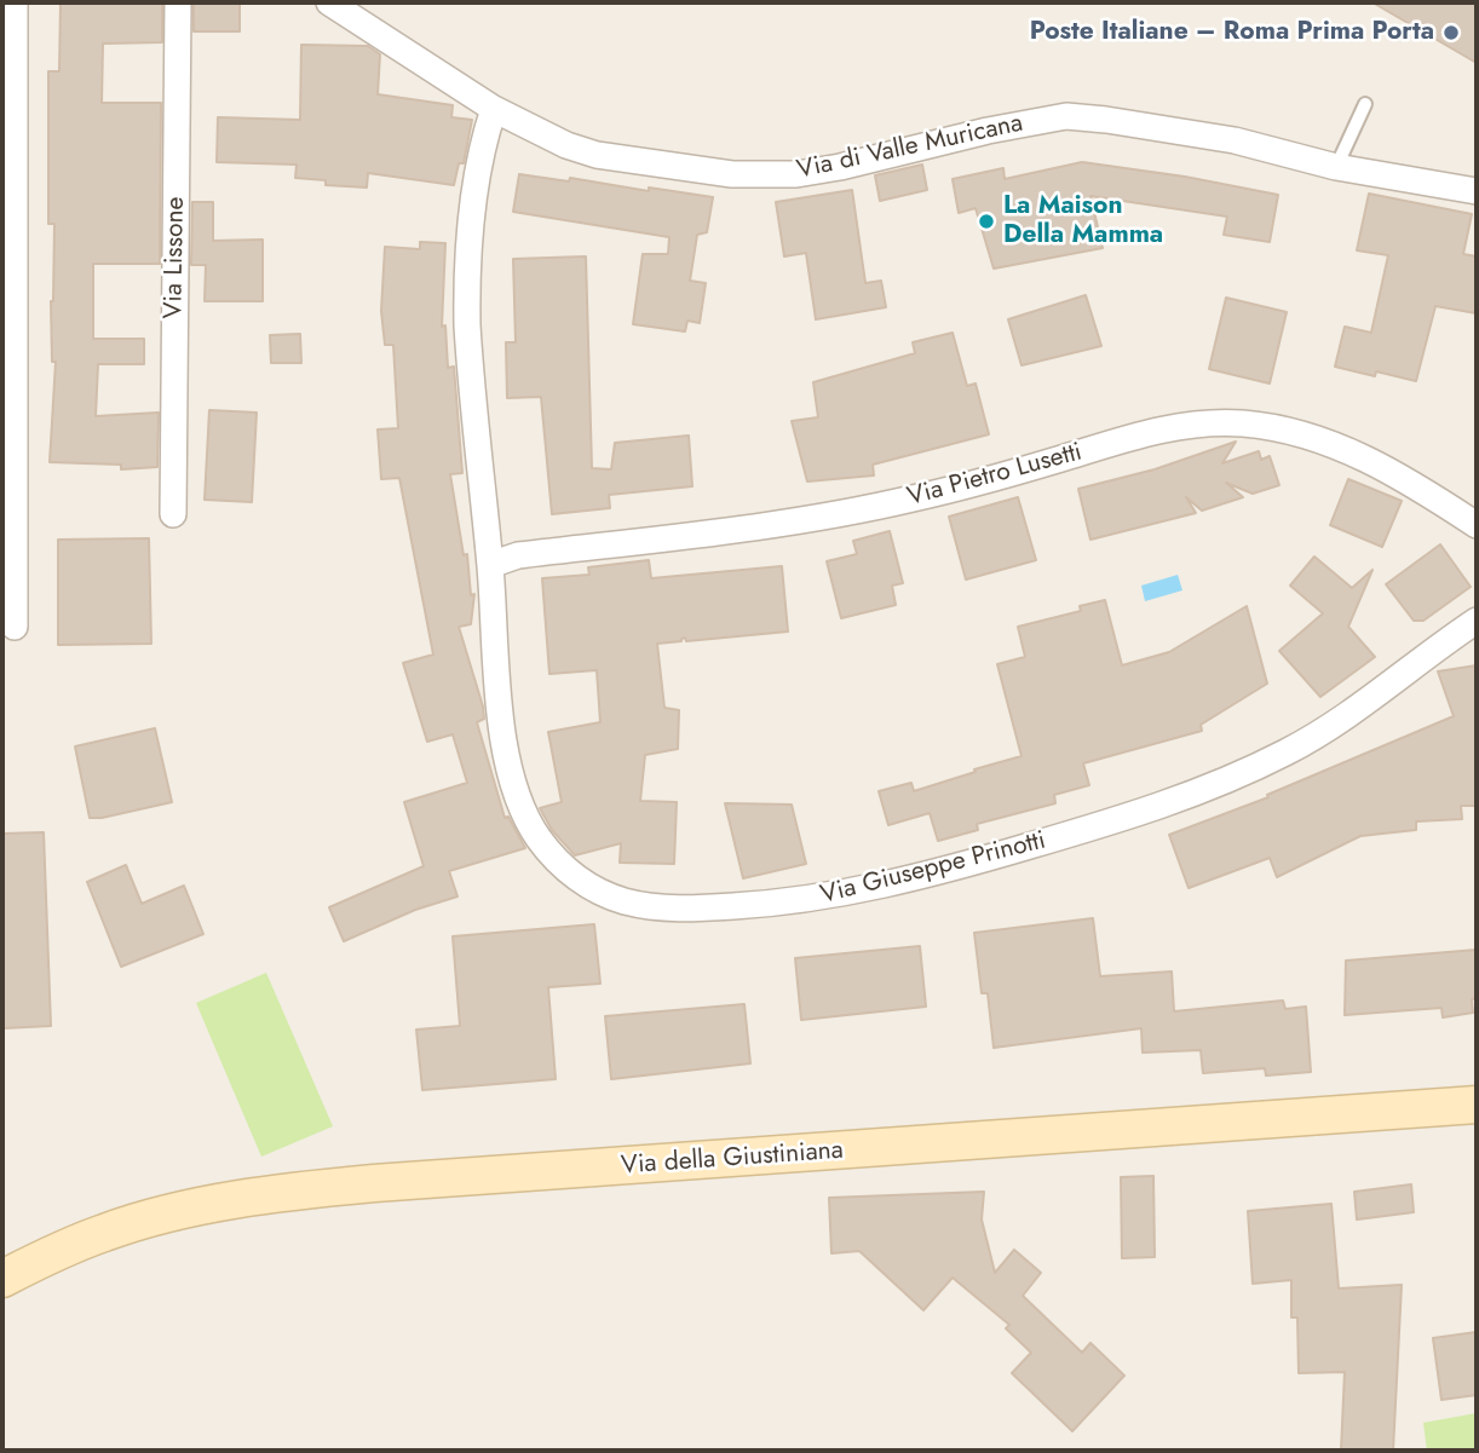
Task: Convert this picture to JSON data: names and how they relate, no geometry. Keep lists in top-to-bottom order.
{
  "streets": {
    "street": [
      "Via di Valle Muricana",
      "Via Lissone",
      "Via Pietro Lusetti",
      "Via Giuseppe Prinotti",
      "Via della Giustiniana"
    ]
  },
  "crossings": [
    ["Via di Valle Muricana", "Via Giuseppe Prinotti"],
    ["Via Pietro Lusetti", "Via Giuseppe Prinotti"]
  ],
  "places": ["Poste Italiane – Roma Prima Porta", "La Maison Della Mamma"]
}
